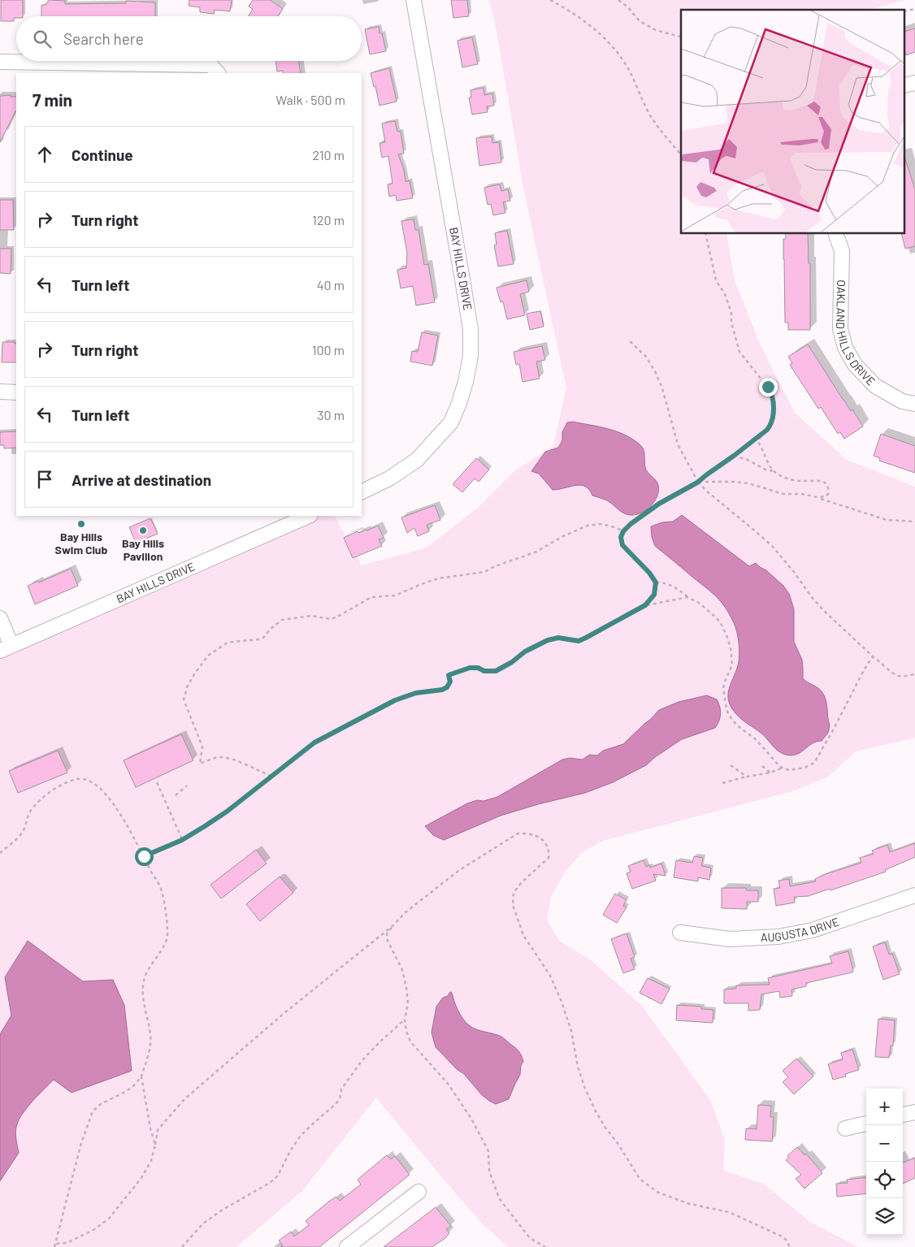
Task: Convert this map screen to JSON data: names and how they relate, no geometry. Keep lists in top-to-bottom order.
{
  "streets": {
    "street": ["BAY HILLS DRIVE", "OAKLAND HILLS DRIVE", "AUGUSTA DRIVE"]
  },
  "places": ["Bay Hills Swim Club", "Bay Hills Pavilion"],
  "page": {
    "search": "Search here",
    "heading": ["7 min", "Walk · 500 m"],
    "list": [
      ["Continue", "210 m"],
      ["Turn right", "120 m"],
      ["Turn left", "40 m"],
      ["Turn right", "100 m"],
      ["Turn left", "30 m"],
      "Arrive at destination"
    ],
    "map_buttons": ["+", "−"]
  }
}
